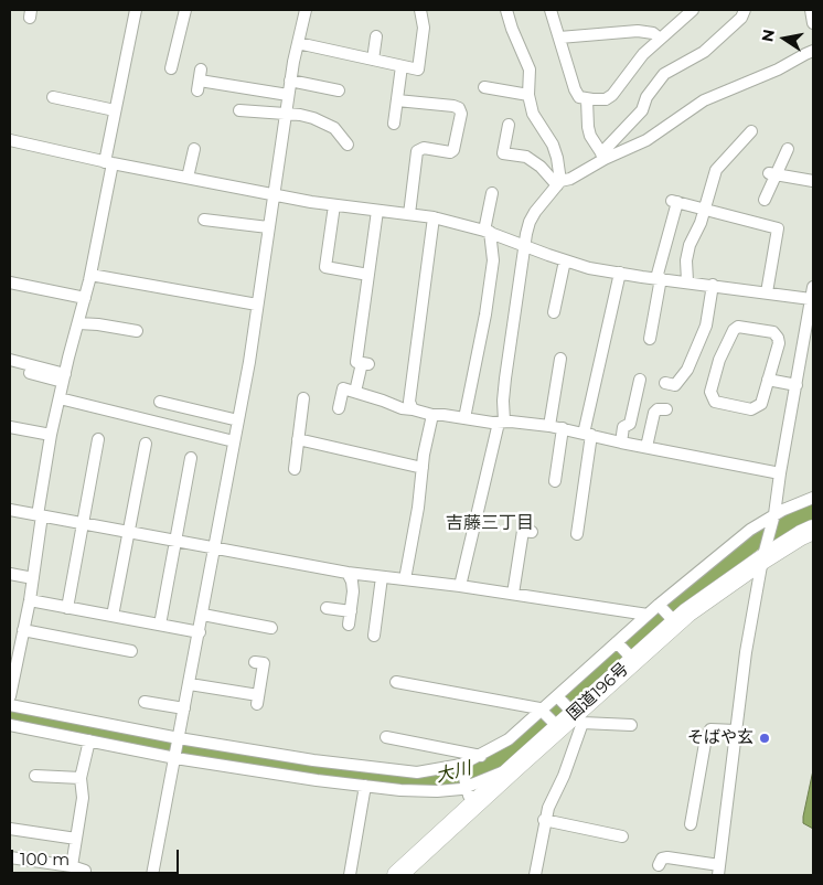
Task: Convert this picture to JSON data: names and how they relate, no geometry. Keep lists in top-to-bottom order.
{
  "streets": {
    "highway": ["国道196号"]
  },
  "districts": ["吉藤三丁目"],
  "water": ["大川"],
  "places": ["そばや玄"],
  "scale_bar": "100 m",
  "north": "left"
}
